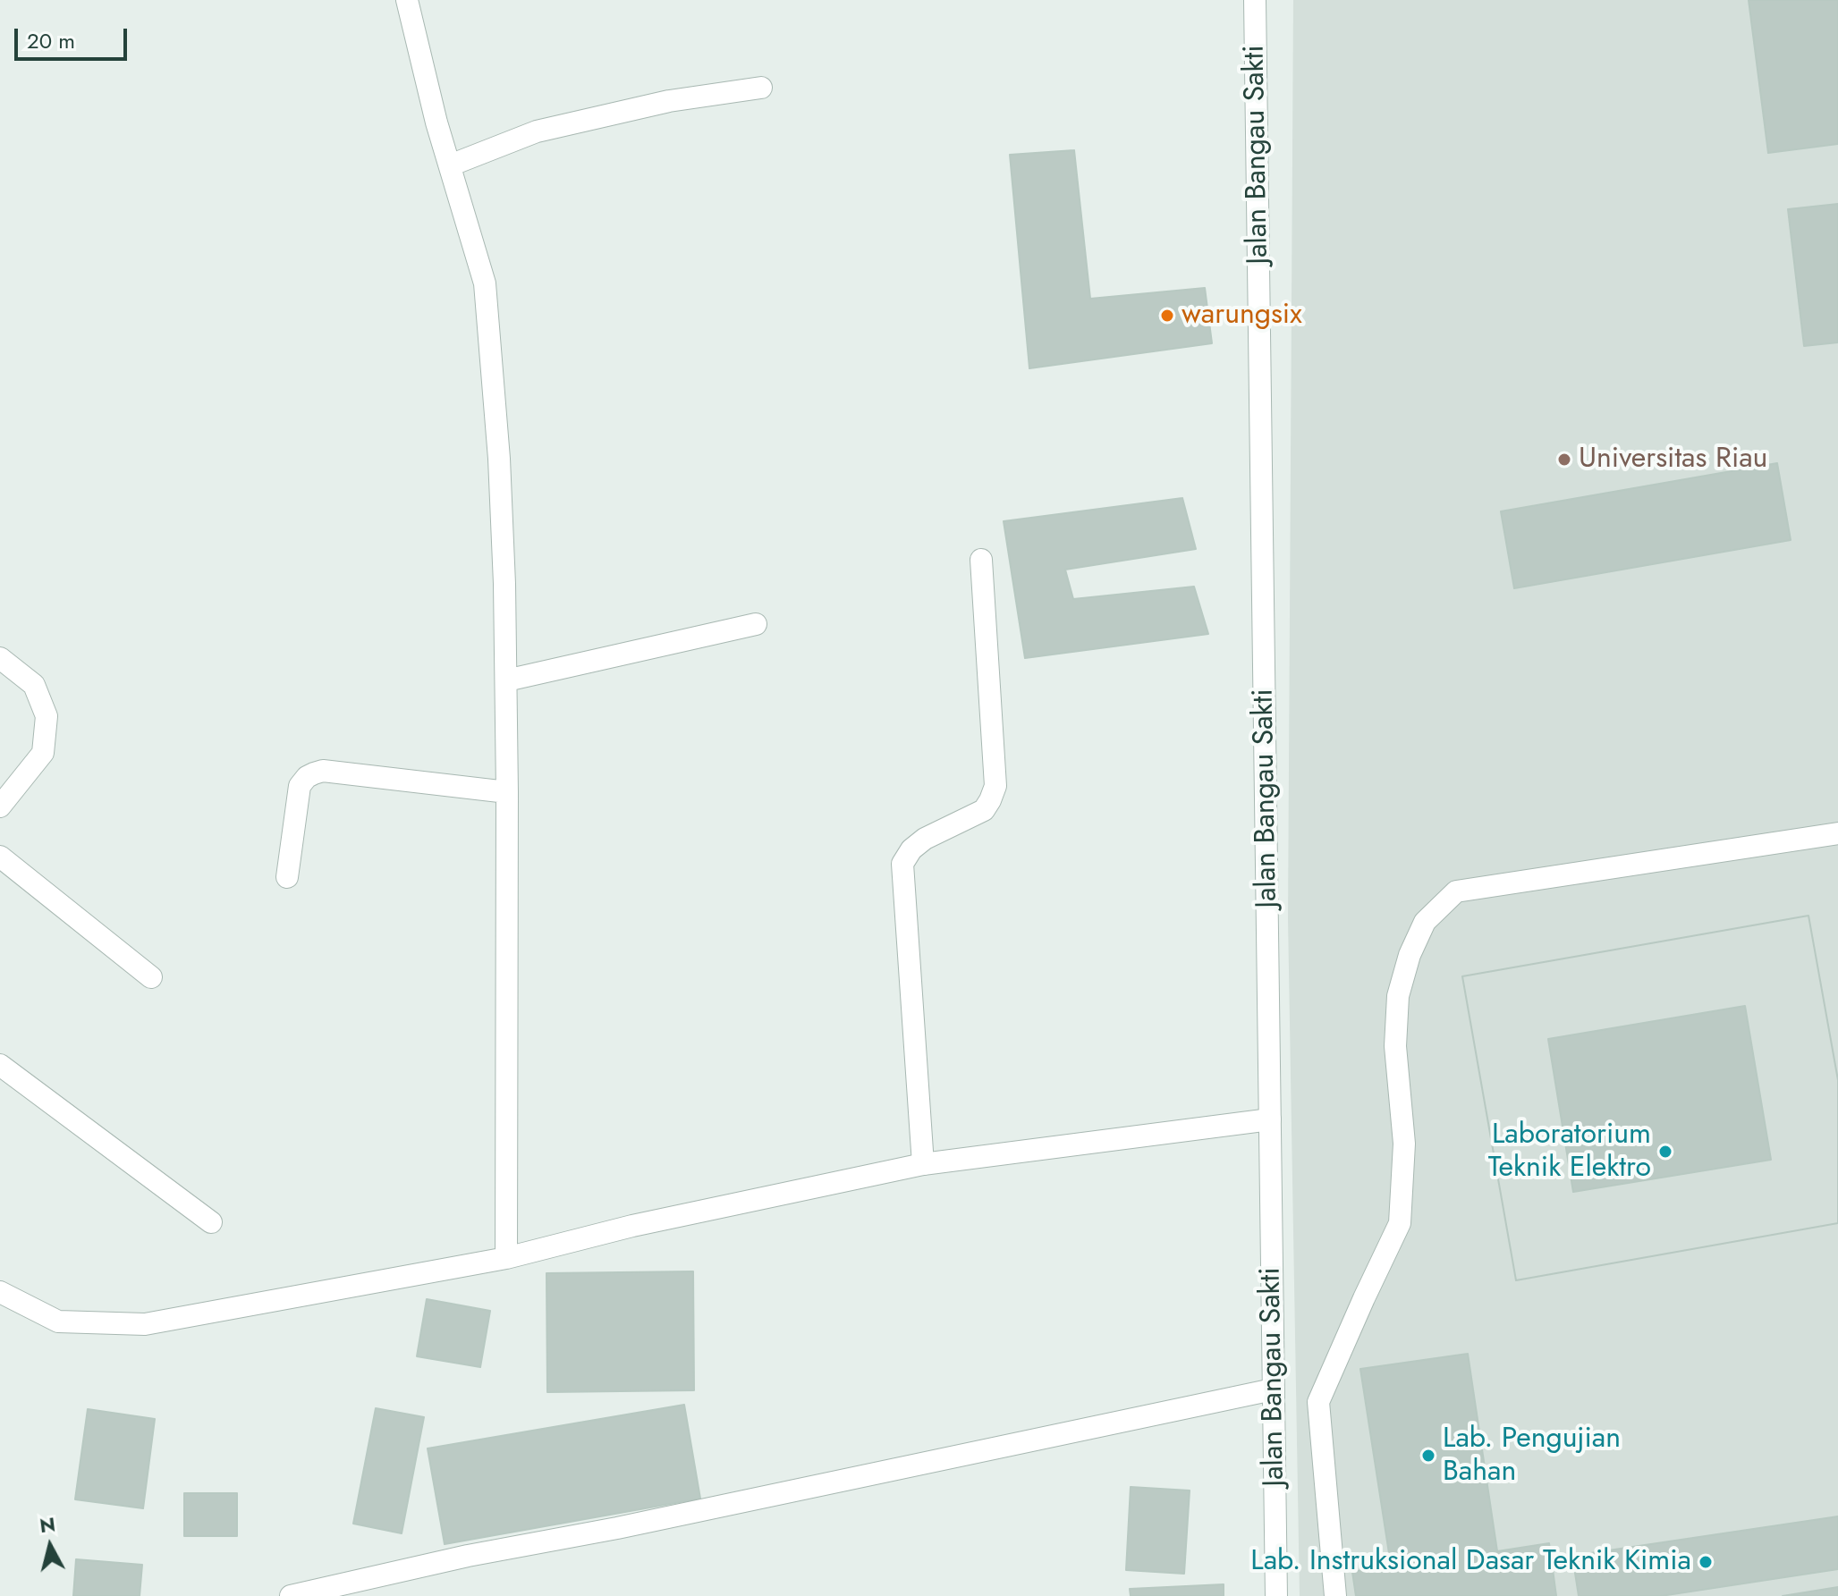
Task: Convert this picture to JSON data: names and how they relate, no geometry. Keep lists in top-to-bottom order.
{
  "streets": {
    "street": ["Jalan Bangau Sakti"]
  },
  "places": [
    "warungsix",
    "Universitas Riau",
    "Laboratorium Teknik Elektro",
    "Lab. Pengujian Bahan",
    "Lab. Instruksional Dasar Teknik Kimia"
  ],
  "scale_bar": "20 m",
  "north": "top"
}
